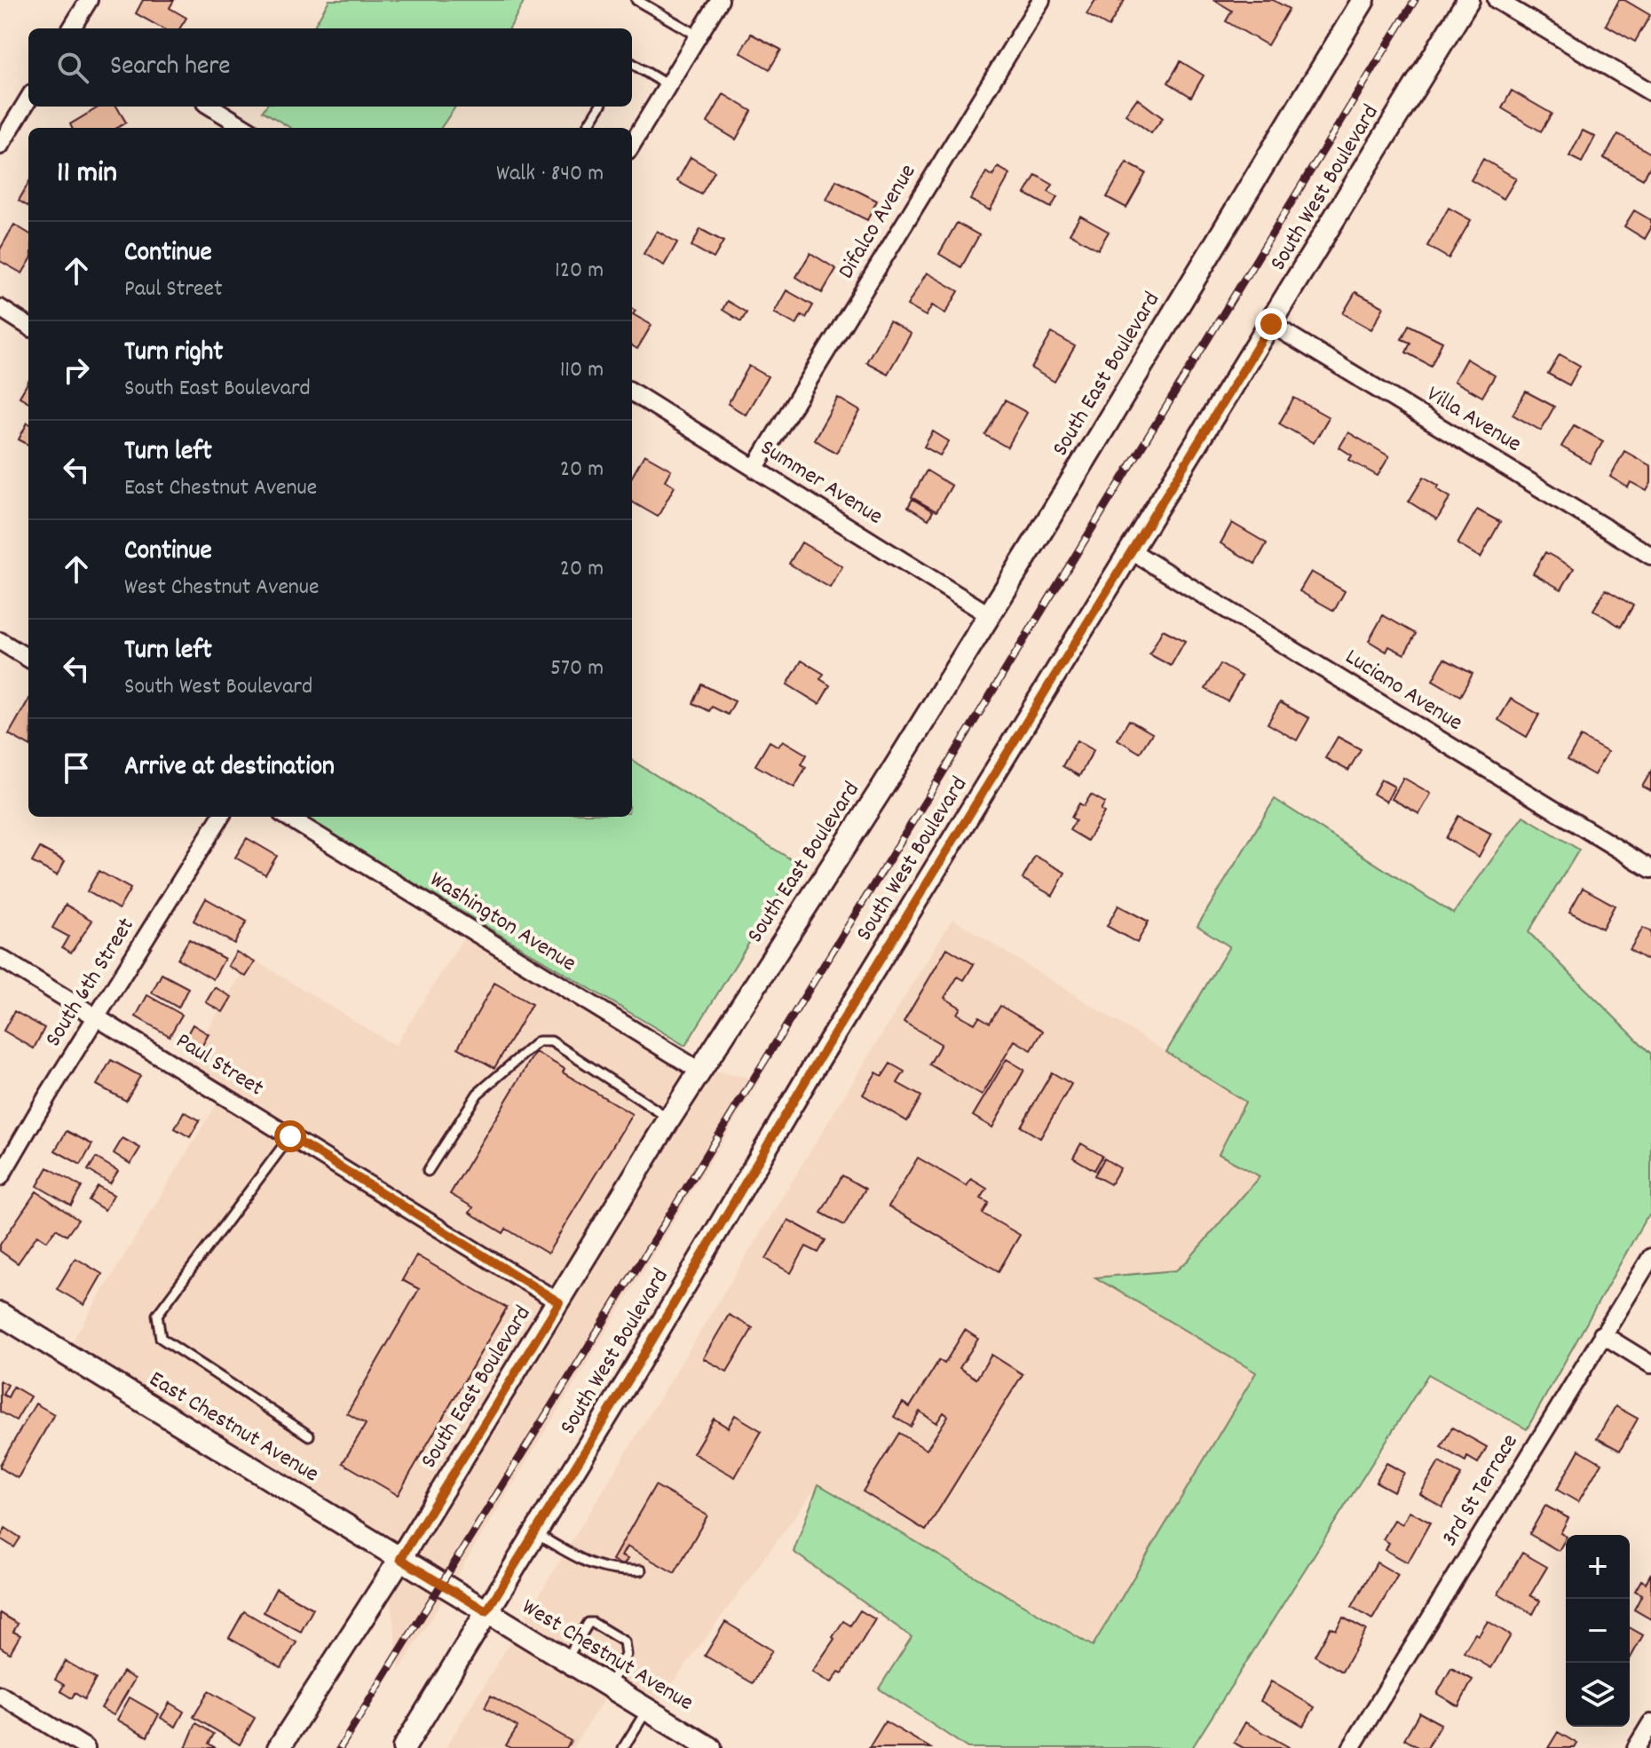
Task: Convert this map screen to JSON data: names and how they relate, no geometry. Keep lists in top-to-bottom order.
{
  "streets": {
    "main road": [
      "South West Boulevard",
      "South East Boulevard",
      "East Chestnut Avenue",
      "West Chestnut Avenue"
    ],
    "street": [
      "Difalco Avenue",
      "Villa Avenue",
      "Summer Avenue",
      "Luciano Avenue",
      "Washington Avenue",
      "South 6th Street",
      "Paul Street",
      "3rd St Terrace"
    ]
  },
  "crossings": [
    ["South West Boulevard", "Villa Avenue"],
    ["South West Boulevard", "Luciano Avenue"],
    ["South West Boulevard", "West Chestnut Avenue"],
    ["Difalco Avenue", "Summer Avenue"],
    ["South East Boulevard", "Summer Avenue"],
    ["South East Boulevard", "Washington Avenue"],
    ["South East Boulevard", "Paul Street"],
    ["South East Boulevard", "East Chestnut Avenue"],
    ["South 6th Street", "Paul Street"],
    ["East Chestnut Avenue", "West Chestnut Avenue"]
  ],
  "page": {
    "search": "Search here",
    "heading": ["11 min", "Walk · 840 m"],
    "list": [
      ["Continue", "Paul Street", "120 m"],
      ["Turn right", "South East Boulevard", "110 m"],
      ["Turn left", "East Chestnut Avenue", "20 m"],
      ["Continue", "West Chestnut Avenue", "20 m"],
      ["Turn left", "South West Boulevard", "570 m"],
      "Arrive at destination"
    ],
    "map_buttons": ["+", "−"]
  }
}
